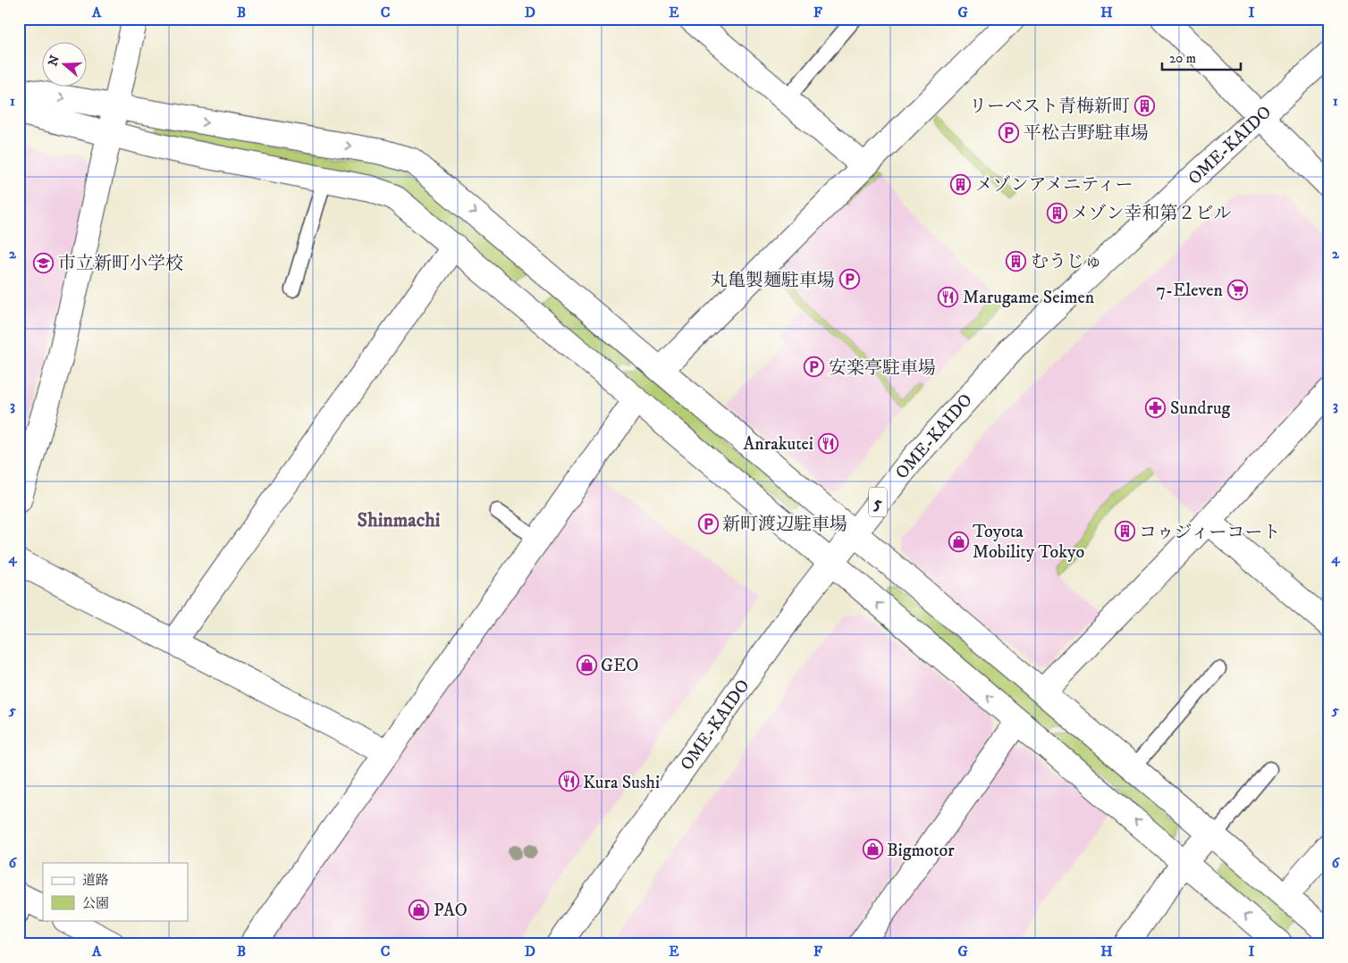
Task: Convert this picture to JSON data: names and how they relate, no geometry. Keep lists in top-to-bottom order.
{
  "streets": {
    "street": ["OME-KAIDO", "5"]
  },
  "districts": ["Shinmachi"],
  "places": {
    "building": [
      "リーベスト青梅新町",
      "メゾンアメニティー",
      "メゾン幸和第２ビル",
      "むうじゅ",
      "コゥジィーコート"
    ],
    "parking": [
      "平松吉野駐車場",
      "丸亀製麺駐車場",
      "安楽亭駐車場",
      "新町渡辺駐車場"
    ],
    "school or university": ["市立新町小学校"],
    "supermarket": ["7-Eleven"],
    "restaurant": ["Marugame Seimen", "Anrakutei", "Kura Sushi"],
    "pharmacy": ["Sundrug"],
    "shop": [
      "Toyota Mobility Tokyo",
      "GEO",
      "Bigmotor",
      "PAO"
    ]
  },
  "legend": ["道路", "公園"],
  "scale_bar": "20 m",
  "north": "left",
  "grid": {
    "columns": [
      "A",
      "B",
      "C",
      "D",
      "E",
      "F",
      "G",
      "H",
      "I"
    ],
    "rows": [
      "1",
      "2",
      "3",
      "4",
      "5",
      "6"
    ]
  }
}
